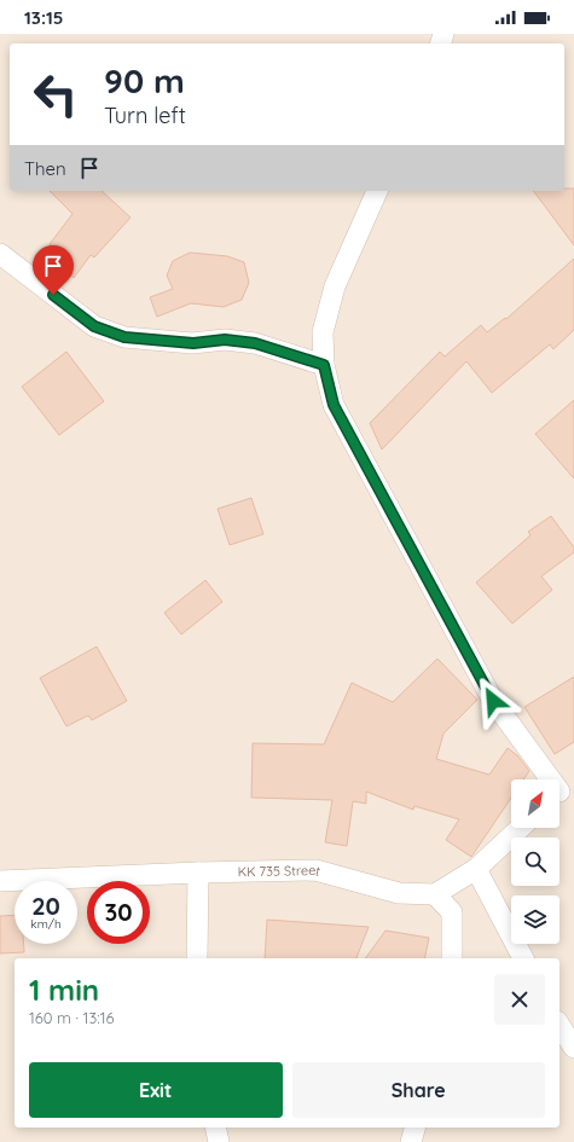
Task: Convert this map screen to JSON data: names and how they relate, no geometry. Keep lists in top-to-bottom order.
{
  "streets": {
    "street": ["KK 735 Street"]
  },
  "north": "top right",
  "page": {
    "status": "13:15",
    "turn": ["90 m", "Turn left"],
    "then": "Then",
    "speed": "20 km/h",
    "limit": "30",
    "heading": ["1 min", "160 m · 13:16"],
    "buttons": ["Exit", "Share"]
  }
}
